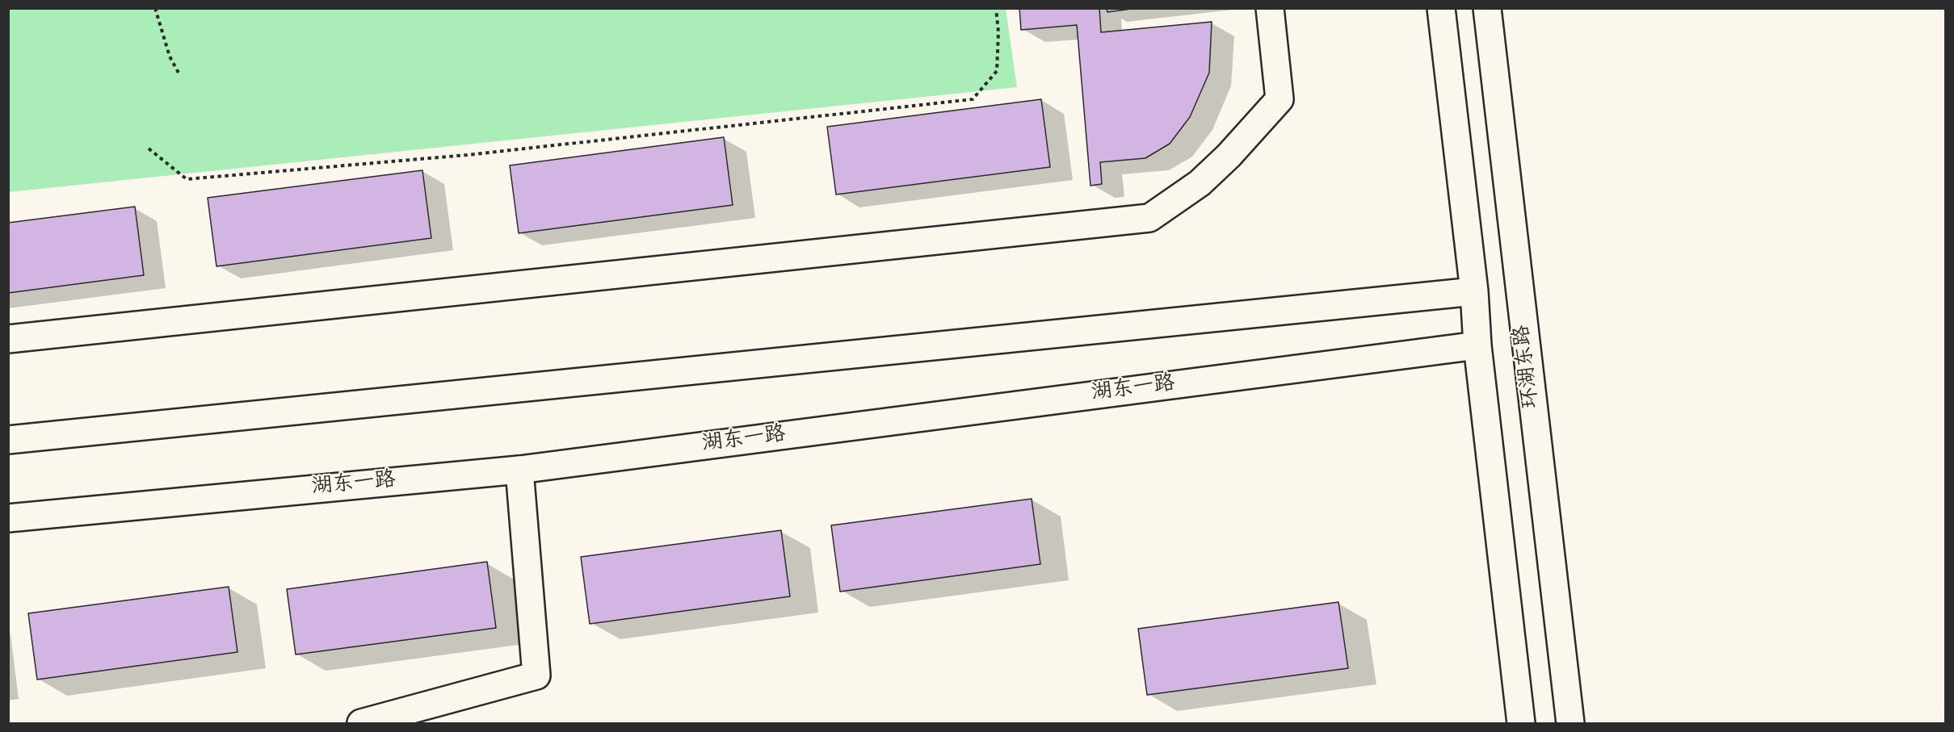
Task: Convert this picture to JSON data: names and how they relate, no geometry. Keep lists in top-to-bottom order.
{
  "streets": {
    "main road": ["环湖东路", "湖东一路"]
  }
}
